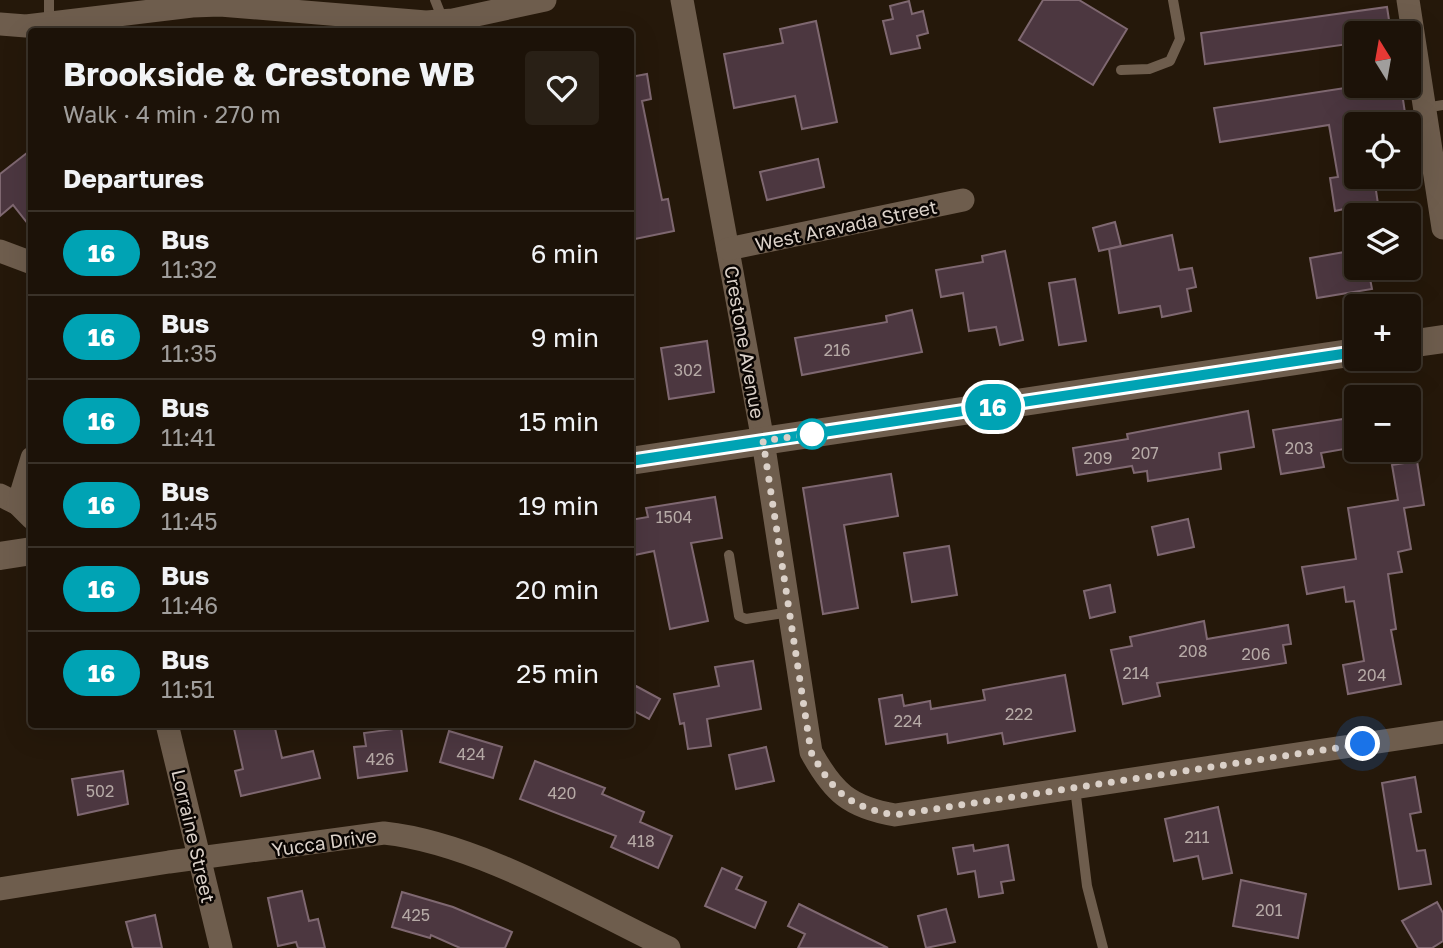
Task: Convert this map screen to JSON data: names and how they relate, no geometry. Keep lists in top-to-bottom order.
{
  "streets": {
    "street": [
      "West Aravada Street",
      "Crestone Avenue",
      "Lorraine Street",
      "Yucca Drive"
    ]
  },
  "crossings": [
    ["West Aravada Street", "Crestone Avenue"],
    ["Lorraine Street", "Yucca Drive"]
  ],
  "lines": ["bus line 16"],
  "house_numbers": [
    "216",
    "302",
    "203",
    "207",
    "209",
    "1504",
    "208",
    "206",
    "214",
    "204",
    "222",
    "224",
    "424",
    "426",
    "502",
    "420",
    "211",
    "418",
    "201",
    "425"
  ],
  "north": "top",
  "page": {
    "on_map": "16",
    "map_buttons": ["+", "−"],
    "heading": [
      ["Brookside & Crestone WB", "Walk · 4 min · 270 m"],
      "Departures"
    ],
    "list": [
      {
        "mark": "16",
        "name": "Bus",
        "note": "11:32",
        "value": "6 min"
      },
      {
        "mark": "16",
        "name": "Bus",
        "note": "11:35",
        "value": "9 min"
      },
      {
        "mark": "16",
        "name": "Bus",
        "note": "11:41",
        "value": "15 min"
      },
      {
        "mark": "16",
        "name": "Bus",
        "note": "11:45",
        "value": "19 min"
      },
      {
        "mark": "16",
        "name": "Bus",
        "note": "11:46",
        "value": "20 min"
      },
      {
        "mark": "16",
        "name": "Bus",
        "note": "11:51",
        "value": "25 min"
      }
    ]
  }
}
